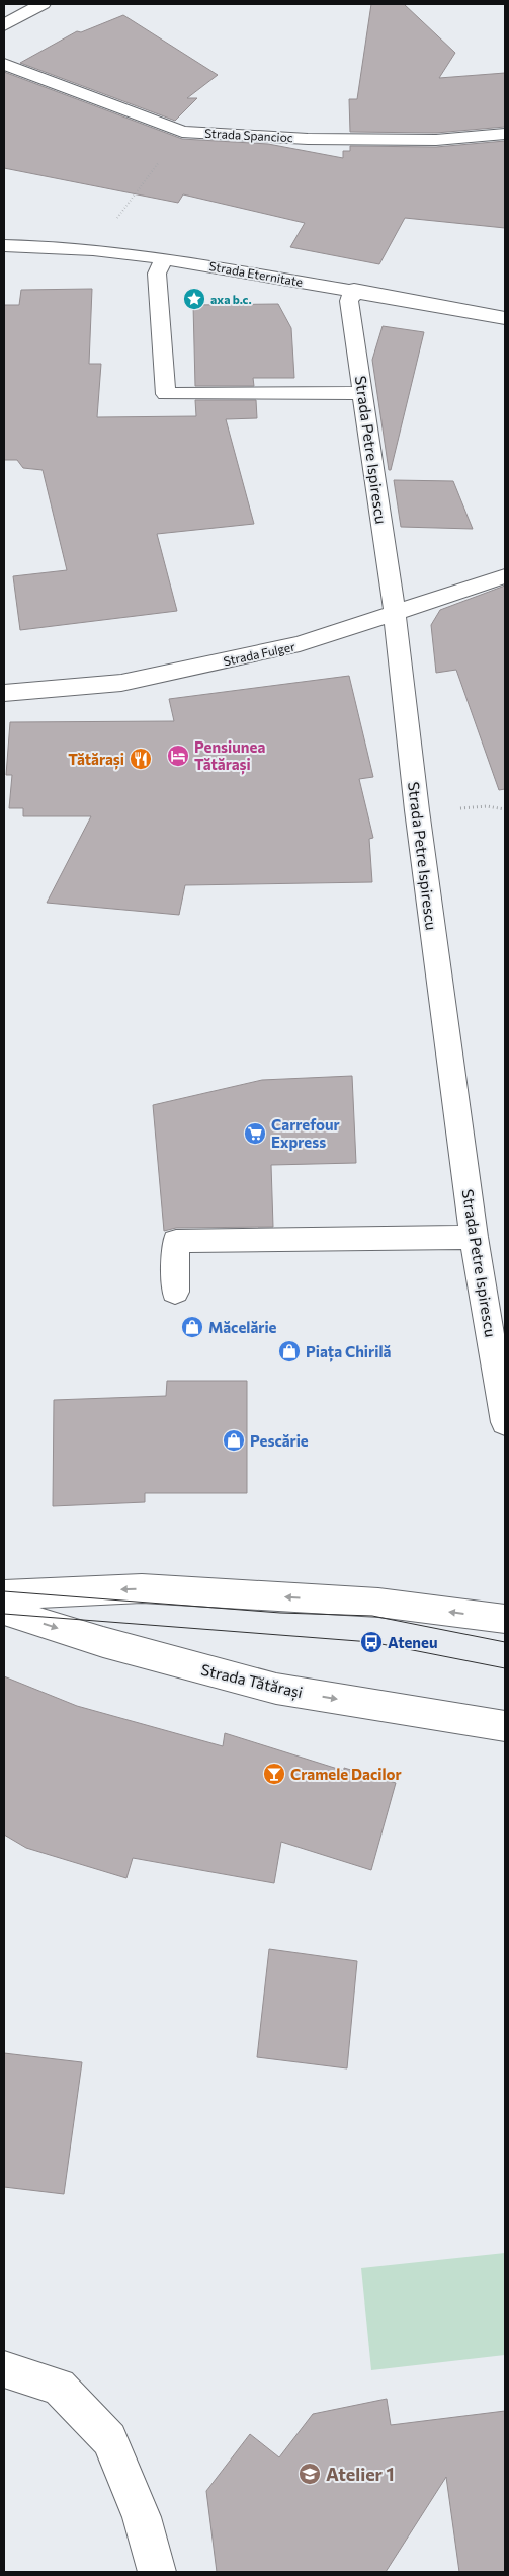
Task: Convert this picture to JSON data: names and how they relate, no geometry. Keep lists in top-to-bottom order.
{
  "streets": {
    "street": [
      "Strada Spancioc",
      "Strada Eternitate",
      "Strada Petre Ispirescu",
      "Strada Fulger",
      "Strada Tătărași"
    ]
  },
  "crossings": [
    ["Strada Eternitate", "Strada Petre Ispirescu"],
    ["Strada Petre Ispirescu", "Strada Fulger"]
  ],
  "places": {
    "place": ["axa b.c."],
    "hotel": ["Pensiunea Tătărași"],
    "restaurant": ["Tătărași"],
    "supermarket": ["Carrefour Express"],
    "shop": ["Măcelărie", "Piața Chirilă", "Pescărie"],
    "bus stop": ["Ateneu"],
    "bar": ["Cramele Dacilor"],
    "school or university": ["Atelier 1"]
  }
}
